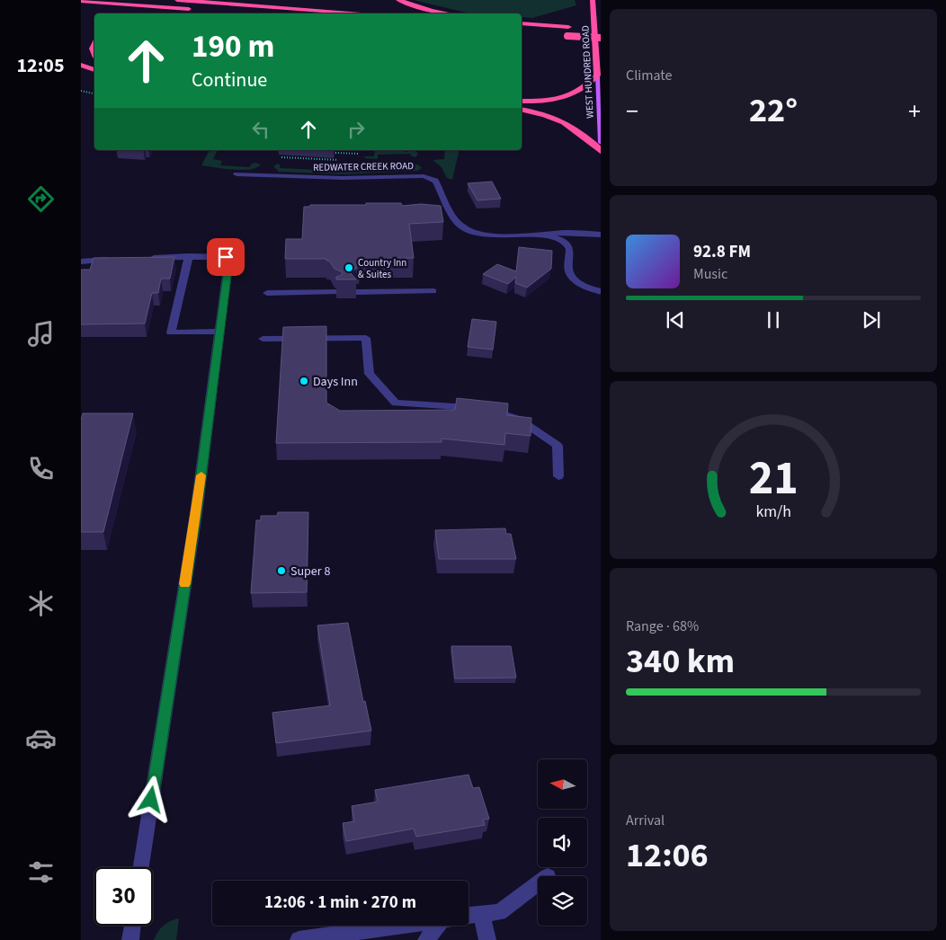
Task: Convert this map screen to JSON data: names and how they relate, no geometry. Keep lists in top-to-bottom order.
{
  "streets": {
    "highway": ["WEST HUNDRED ROAD"],
    "street": ["REDWATER CREEK ROAD"]
  },
  "places": ["Country Inn & Suites", "Days Inn", "Super 8"],
  "north": "left",
  "page": {
    "tabs": "12:05",
    "tile": [
      "Climate",
      ["Range · 68%", "340 km"],
      ["Arrival", "12:06"]
    ],
    "turn": ["190 m", "Continue"],
    "heat": ["−", "22°", "+"],
    "song": ["92.8 FM", "Music"],
    "limit": "30",
    "trip": "12:06 · 1 min · 270 m",
    "gauge": ["21", "km/h"]
  }
}
